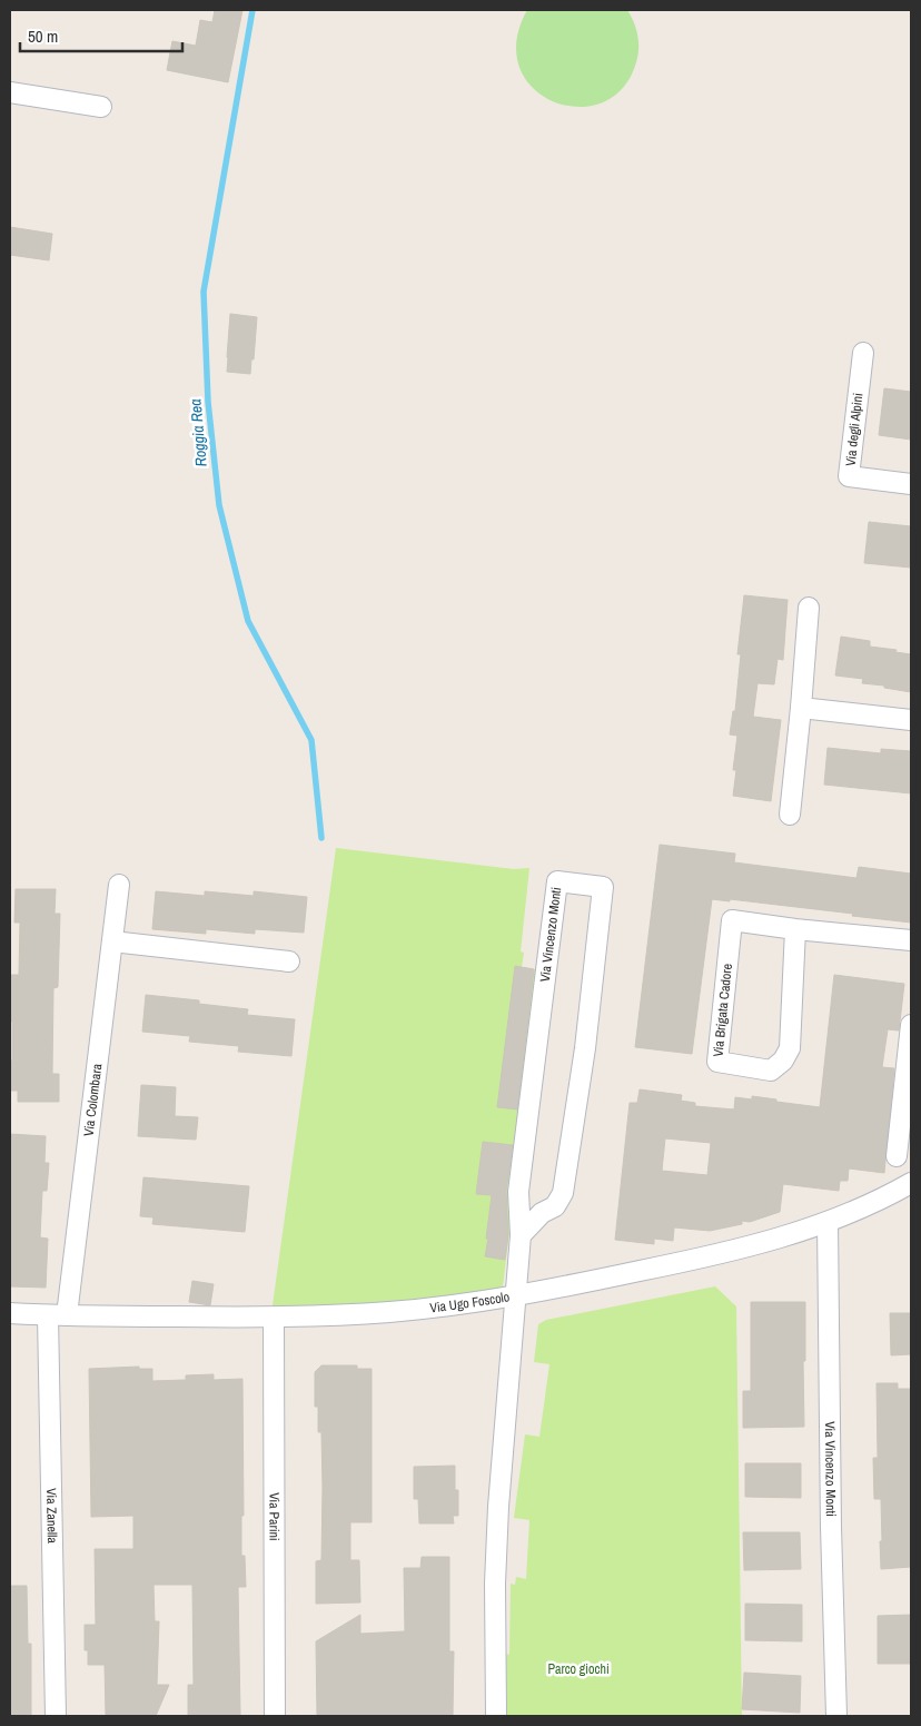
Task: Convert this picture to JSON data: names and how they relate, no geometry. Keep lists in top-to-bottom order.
{
  "streets": {
    "street": [
      "Via degli Alpini",
      "Via Vincenzo Monti",
      "Via Brigata Cadore",
      "Via Colombara",
      "Via Ugo Foscolo",
      "Via Zanella",
      "Via Parini"
    ]
  },
  "crossings": [
    ["Via Vincenzo Monti", "Via Ugo Foscolo"],
    ["Via Colombara", "Via Ugo Foscolo"],
    ["Via Colombara", "Via Zanella"],
    ["Via Ugo Foscolo", "Via Zanella"],
    ["Via Ugo Foscolo", "Via Parini"]
  ],
  "water": ["Roggia Rea"],
  "parks": ["Parco giochi"],
  "scale_bar": "50 m"
}
